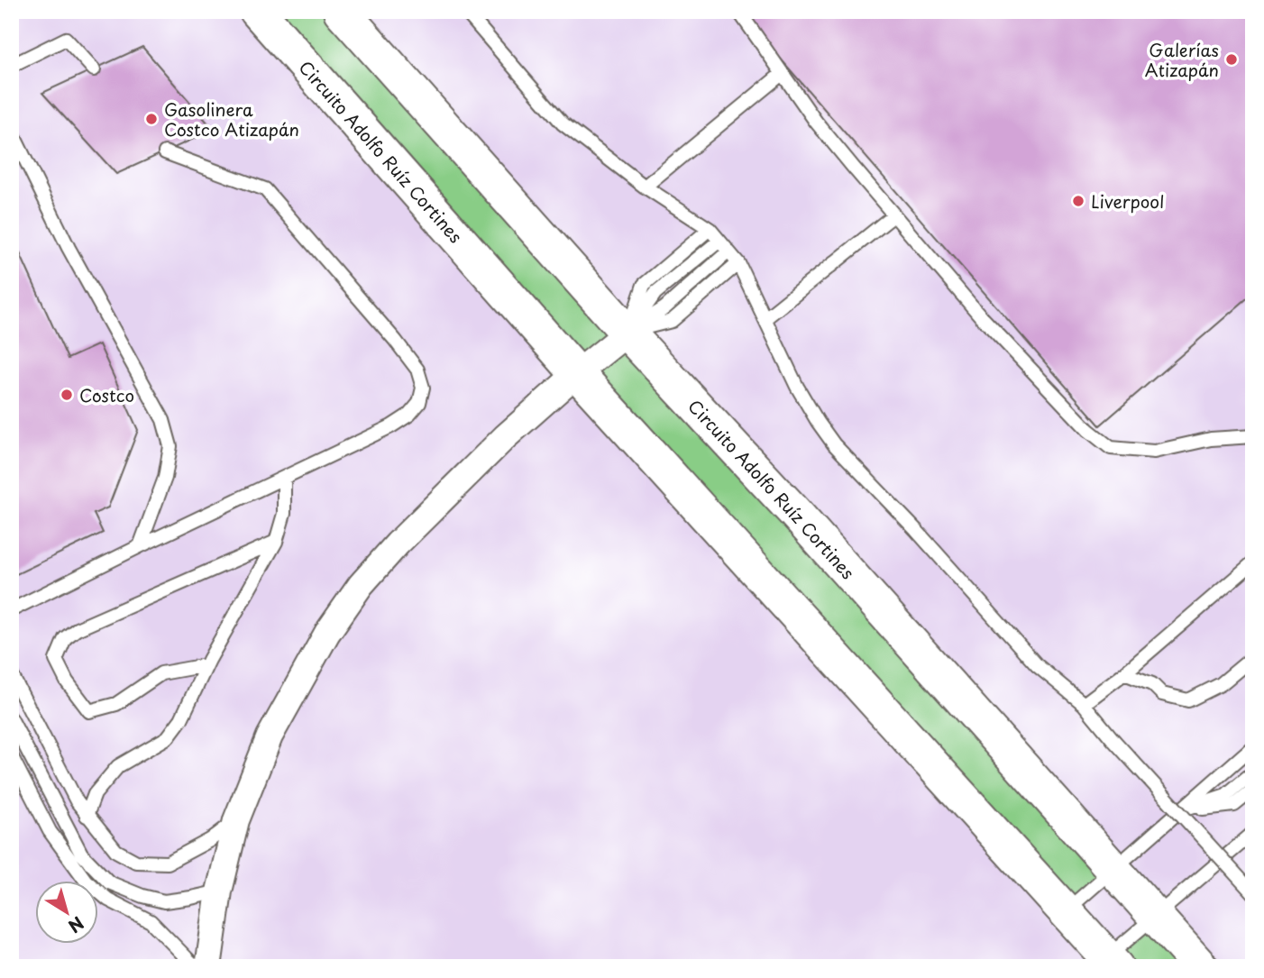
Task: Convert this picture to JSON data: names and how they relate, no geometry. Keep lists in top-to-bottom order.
{
  "streets": {
    "main road": ["Circuito Adolfo Ruíz Cortines"]
  },
  "places": [
    "Galerías Atizapán",
    "Gasolinera Costco Atizapán",
    "Liverpool",
    "Costco"
  ],
  "north": "bottom right"
}
